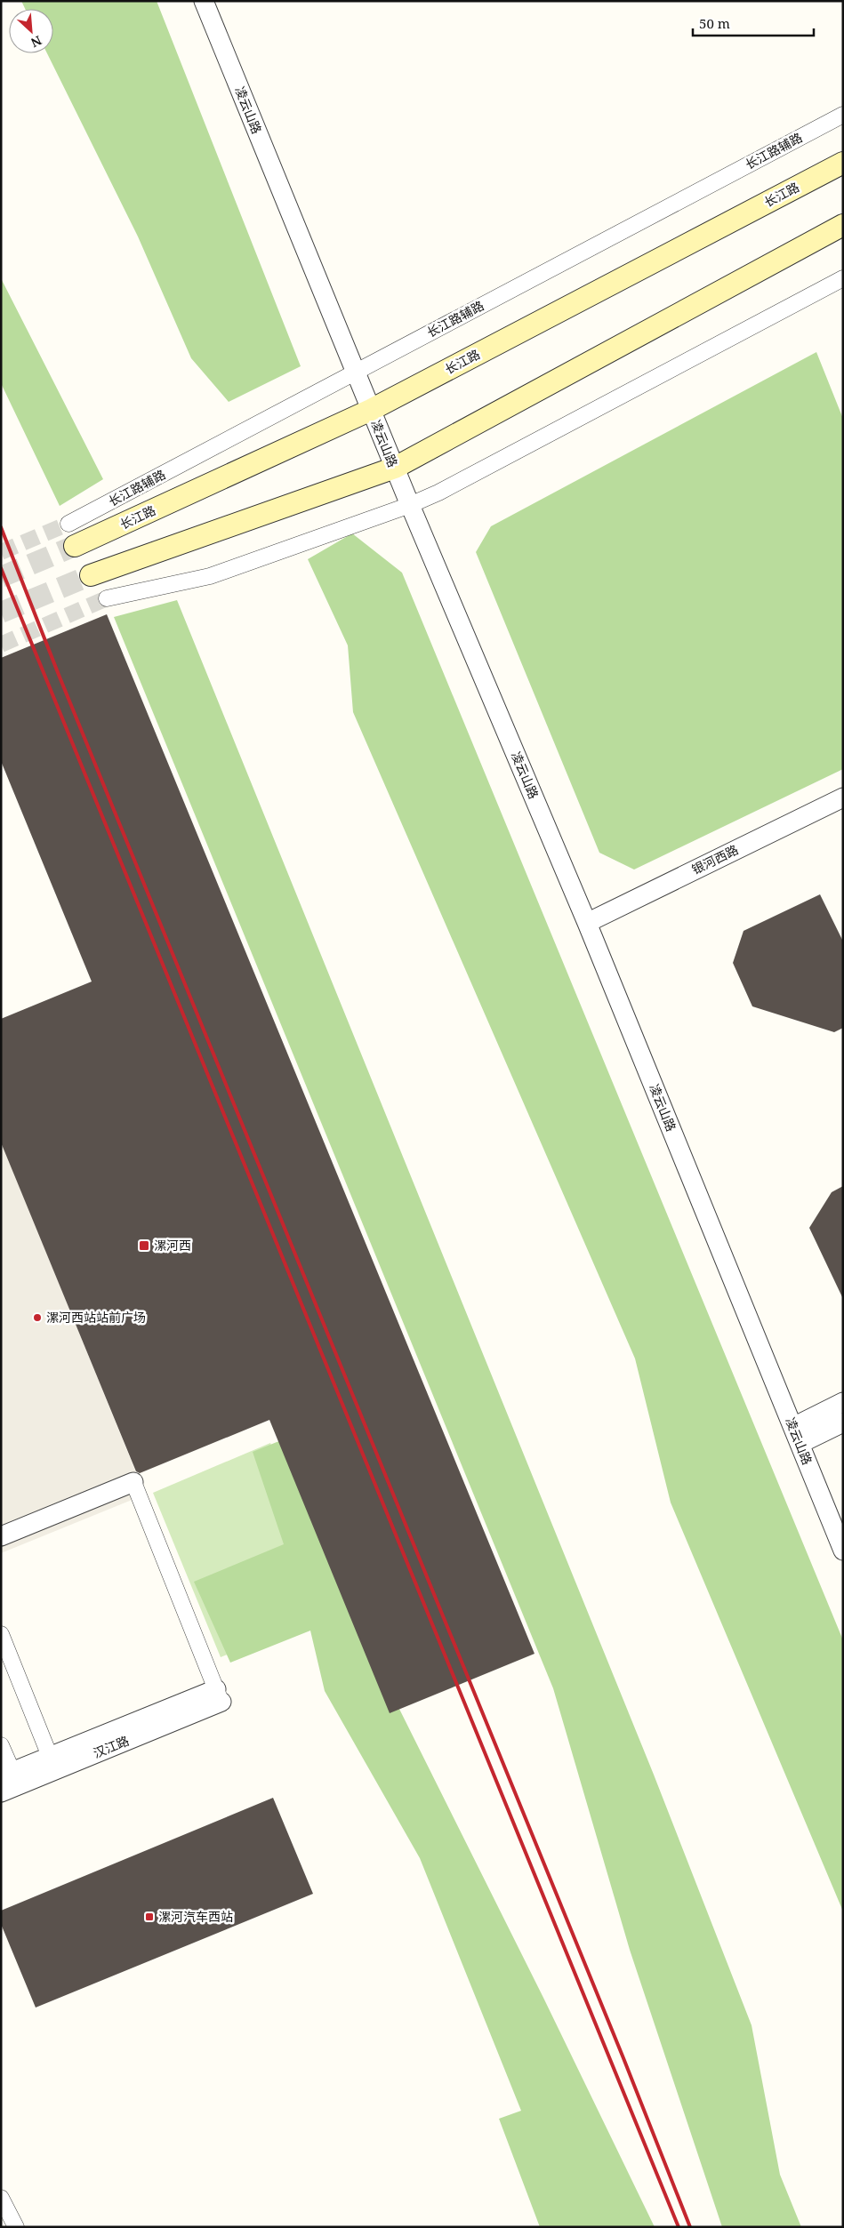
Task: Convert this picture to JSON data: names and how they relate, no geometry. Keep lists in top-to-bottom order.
{
  "streets": {
    "main road": ["长江路"],
    "street": [
      "凌云山路",
      "长江路辅路",
      "银河西路",
      "汉江路"
    ]
  },
  "crossings": [
    ["凌云山路", "长江路辅路"],
    ["凌云山路", "长江路"],
    ["凌云山路", "银河西路"]
  ],
  "places": {
    "transit": ["漯河西", "漯河汽车西站"],
    "other": ["漯河西站站前广场"]
  },
  "scale_bar": "50 m",
  "north": "bottom right"
}
